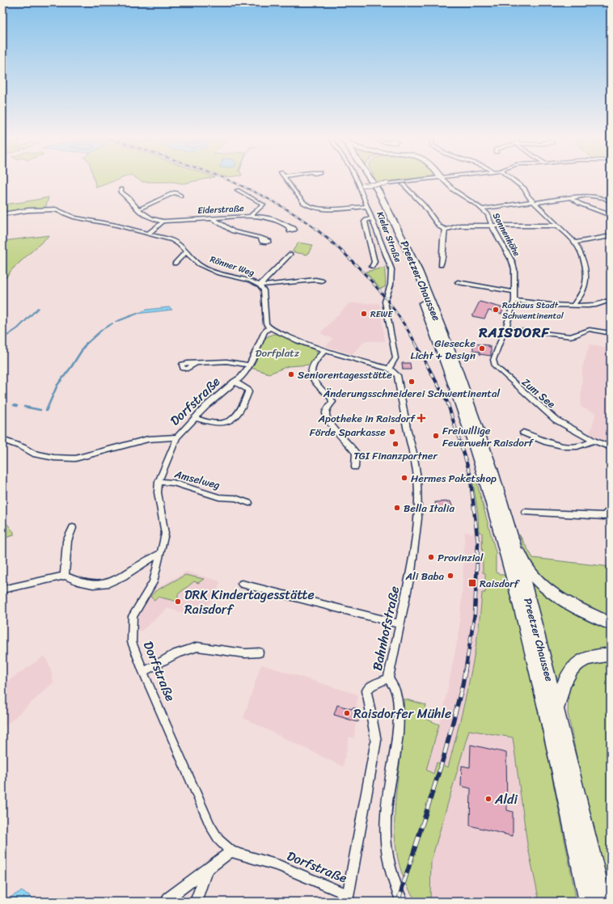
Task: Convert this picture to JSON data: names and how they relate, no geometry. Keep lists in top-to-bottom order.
{
  "streets": {
    "highway": ["Preetzer Chaussee"],
    "street": [
      "Eiderstraße",
      "Sonnenhöhe",
      "Kieler Straße",
      "Rönner Weg",
      "Zum See",
      "Dorfstraße",
      "Amselweg",
      "Bahnhofstraße"
    ]
  },
  "crossings": [
    ["Sonnenhöhe", "Zum See"],
    ["Kieler Straße", "Bahnhofstraße"],
    ["Rönner Weg", "Dorfstraße"],
    ["Dorfstraße", "Amselweg"],
    ["Dorfstraße", "Bahnhofstraße"]
  ],
  "districts": ["RAISDORF"],
  "parks": ["Dorfplatz"],
  "places": {
    "other": [
      "Rathaus Stadt Schwentinental",
      "REWE",
      "Giesecke Licht + Design",
      "Seniorentagesstätte",
      "Änderungsschneiderei Schwentinental",
      "Förde Sparkasse",
      "Freiwillige Feuerwehr Raisdorf",
      "TGI Finanzpartner",
      "Hermes Paketshop",
      "Bella Italia",
      "Provinzial",
      "Ali Baba",
      "DRK Kindertagesstätte Raisdorf",
      "Raisdorfer Mühle",
      "Aldi"
    ],
    "health": ["Apotheke in Raisdorf"],
    "transit": ["Raisdorf"]
  }
}
